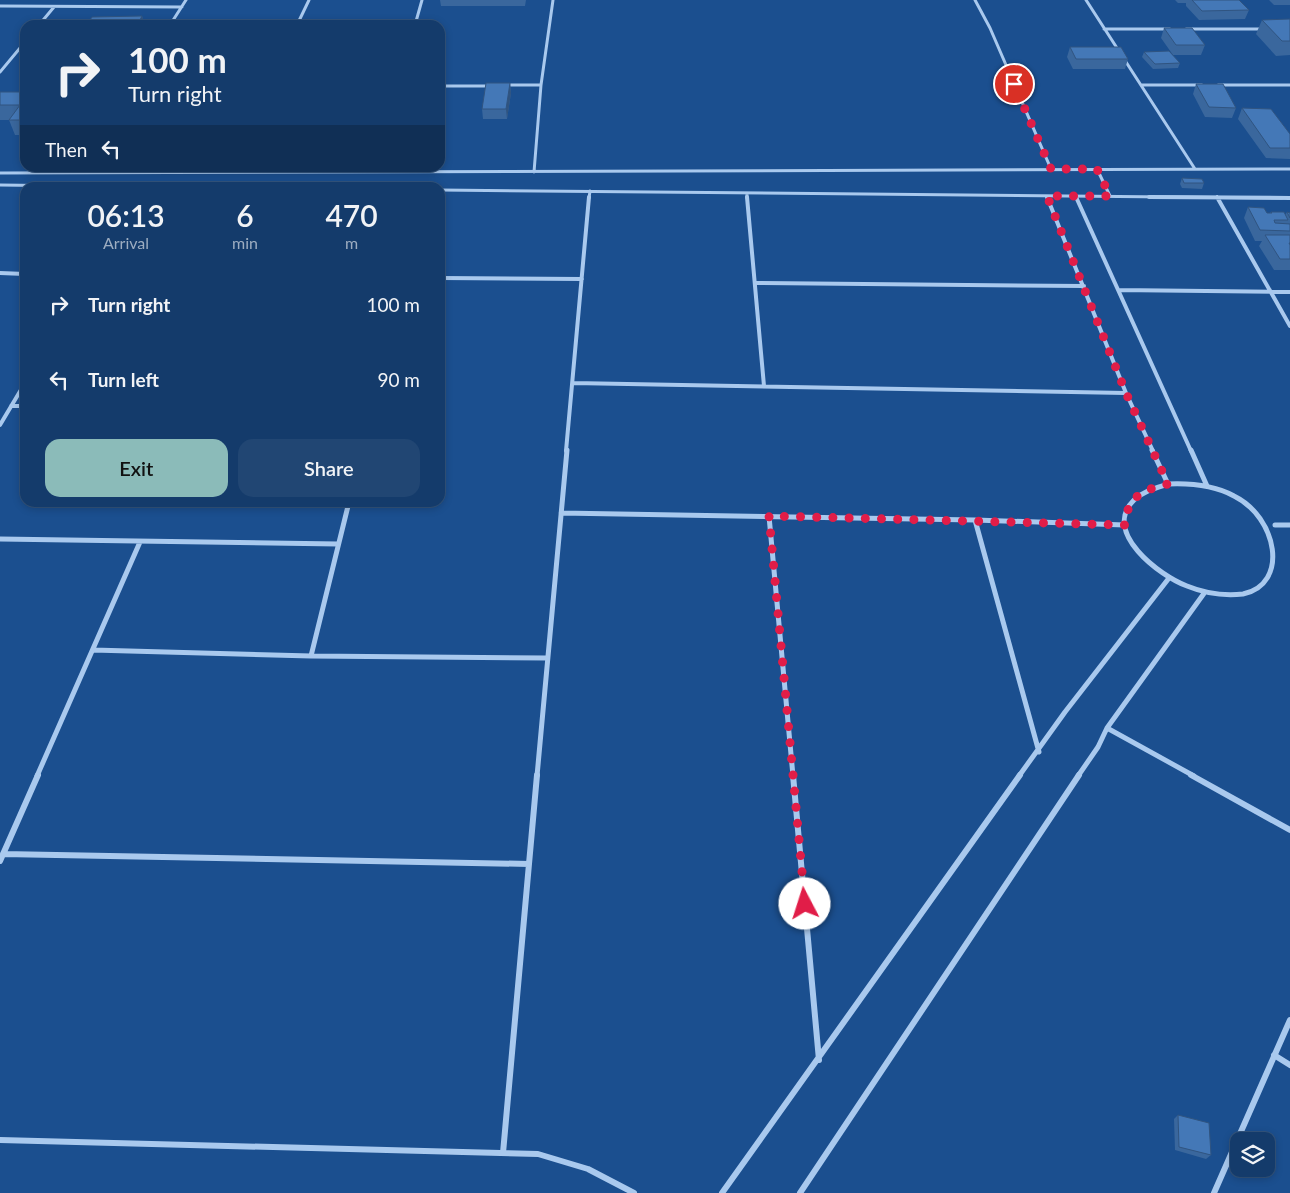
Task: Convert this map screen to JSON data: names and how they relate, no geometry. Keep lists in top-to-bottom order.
{
  "page": {
    "turn": ["100 m", "Turn right"],
    "then": "Then",
    "eta": [
      "06:13",
      "Arrival",
      "6",
      "min",
      "470",
      "m"
    ],
    "list": [
      {
        "name": "Turn right",
        "value": "100 m"
      },
      {
        "name": "Turn left",
        "value": "90 m"
      }
    ],
    "buttons": ["Exit", "Share"]
  }
}
